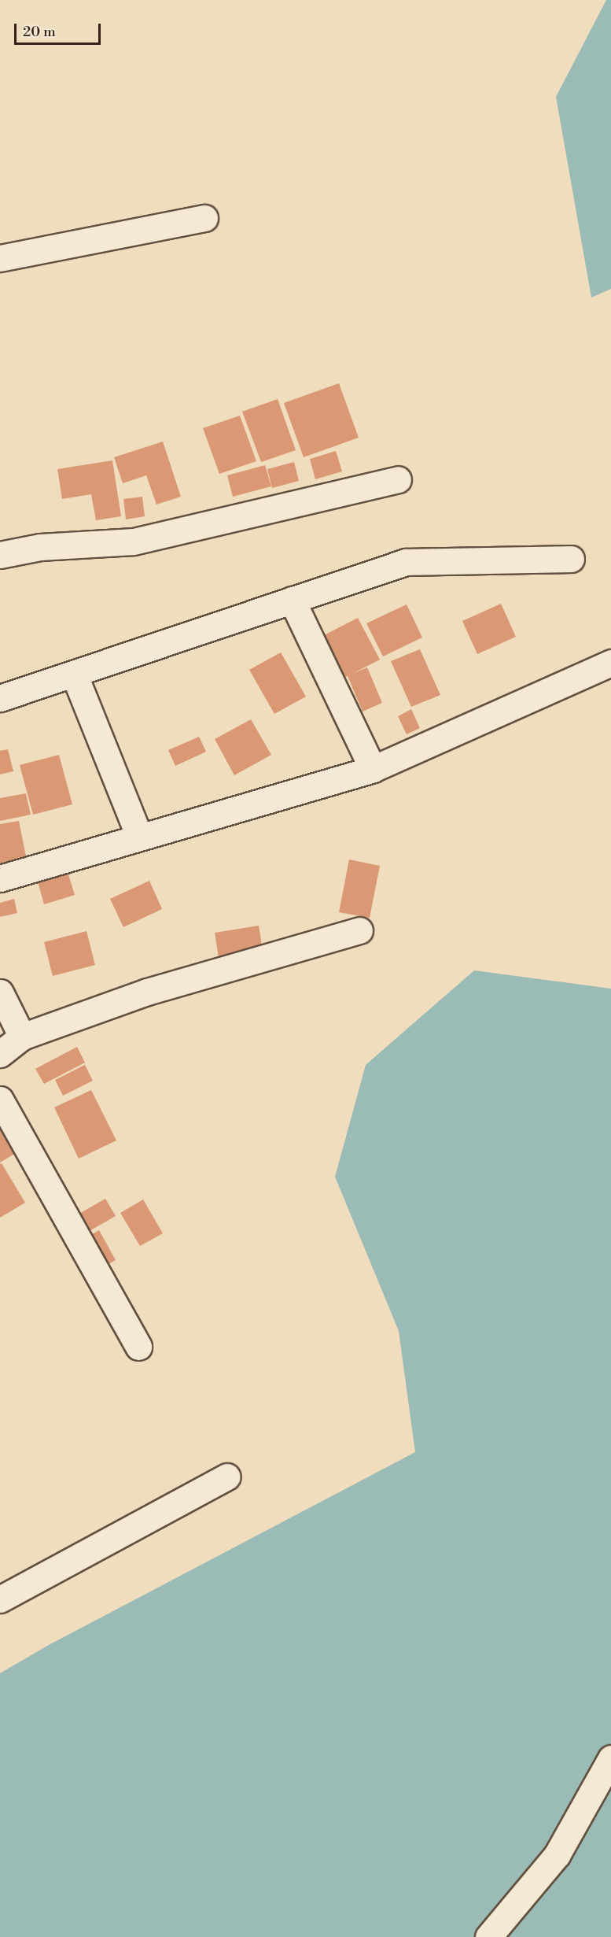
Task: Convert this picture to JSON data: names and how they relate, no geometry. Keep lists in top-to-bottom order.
{
  "scale_bar": "20 m"
}
